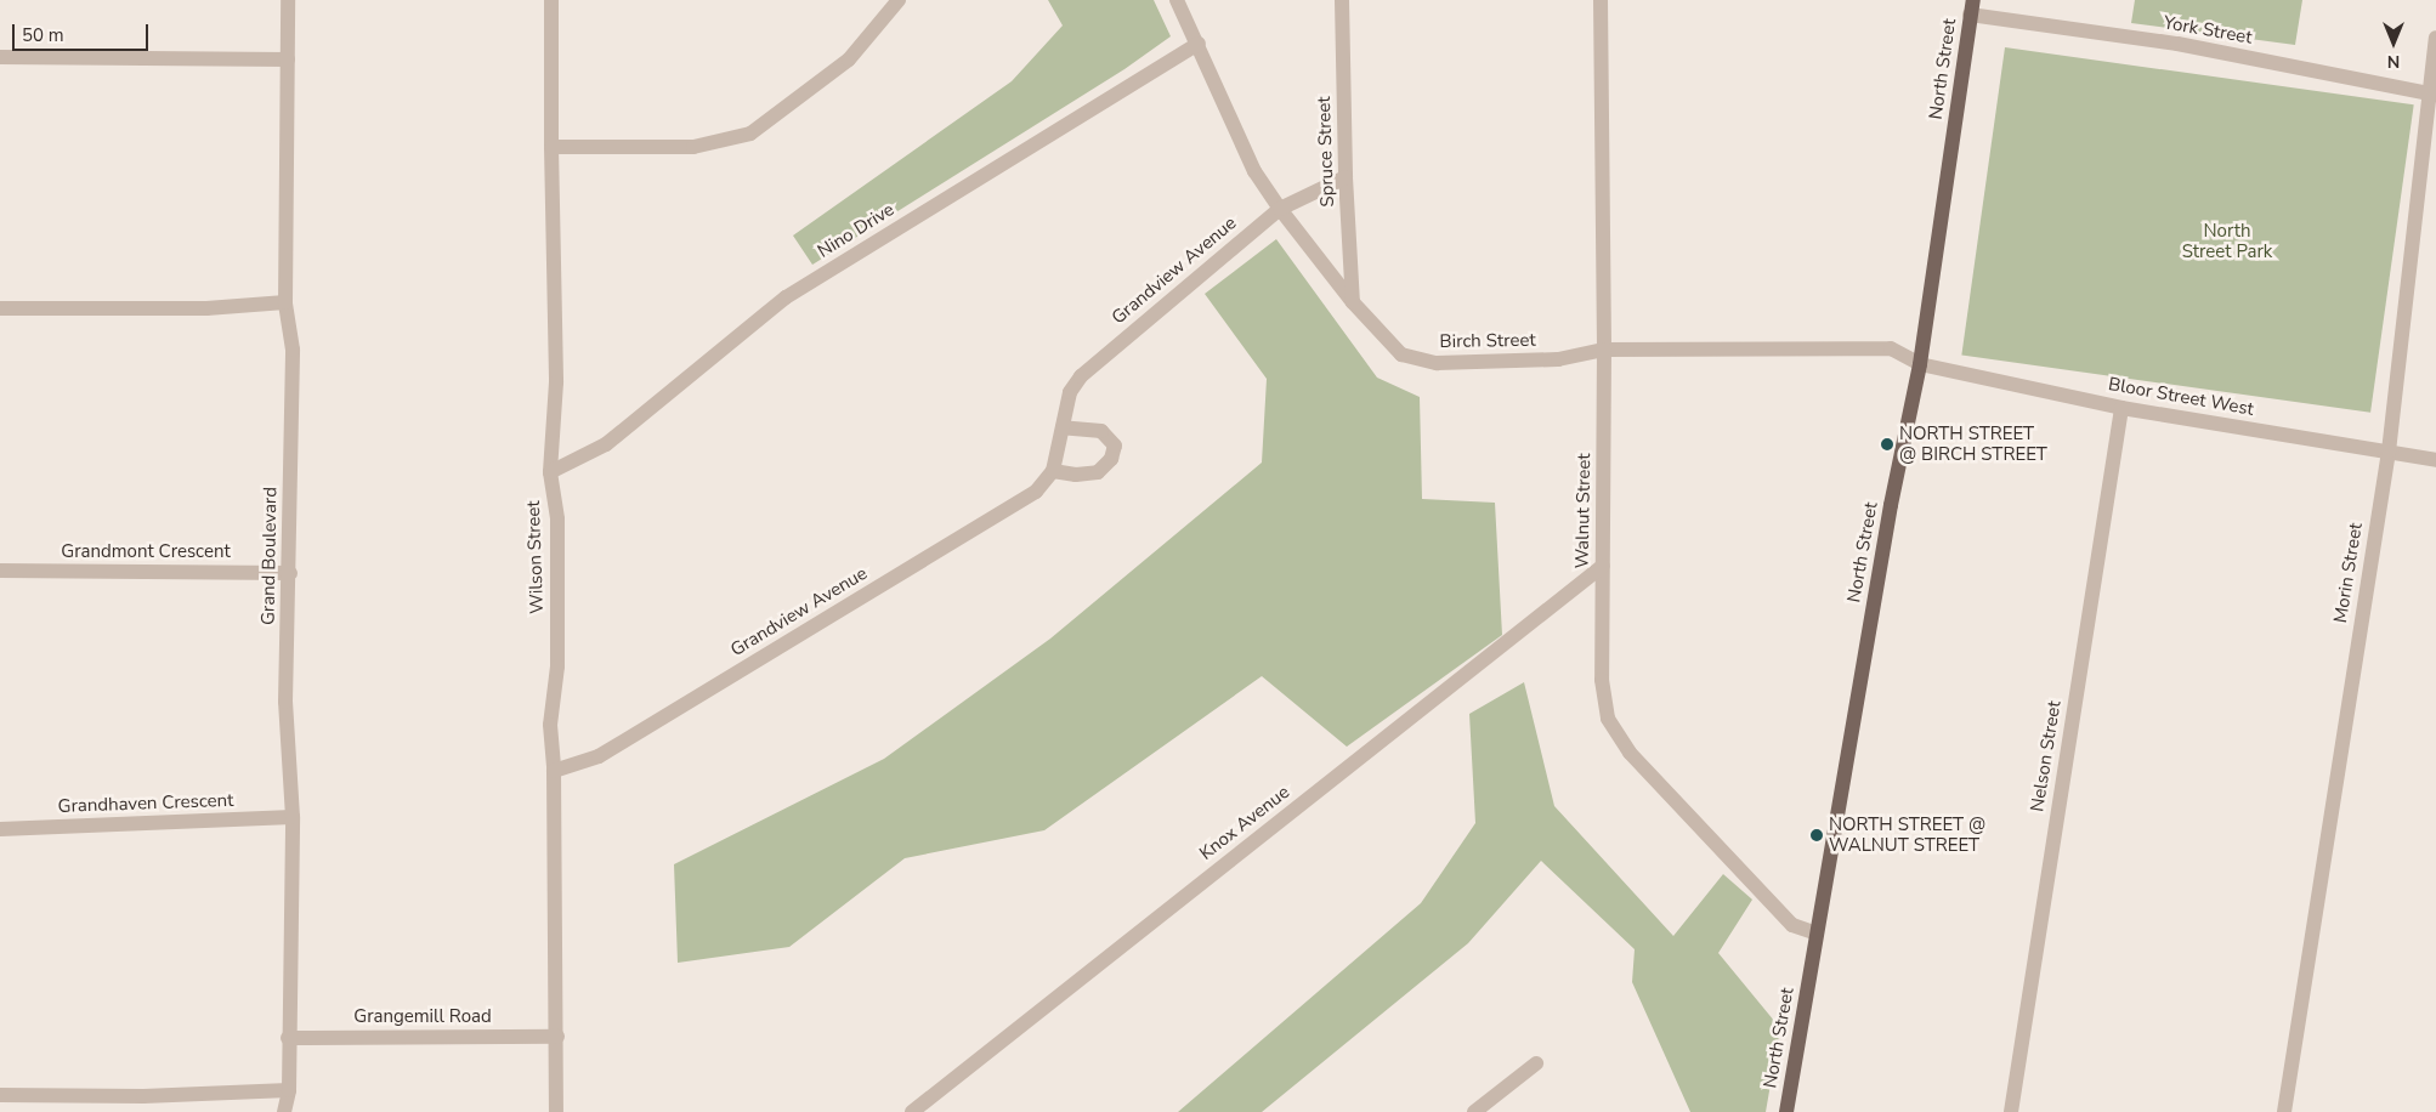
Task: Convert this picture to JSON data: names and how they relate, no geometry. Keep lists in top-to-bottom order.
{
  "streets": {
    "main road": ["North Street"],
    "street": [
      "York Street",
      "Spruce Street",
      "Nino Drive",
      "Grandview Avenue",
      "Birch Street",
      "Bloor Street West",
      "Walnut Street",
      "Grandmont Crescent",
      "Grand Boulevard",
      "Wilson Street",
      "Morin Street",
      "Nelson Street",
      "Grandhaven Crescent",
      "Knox Avenue",
      "Grangemill Road"
    ]
  },
  "crossings": [
    ["York Street", "North Street"],
    ["York Street", "Morin Street"],
    ["North Street", "Birch Street"],
    ["North Street", "Bloor Street West"],
    ["North Street", "Walnut Street"],
    ["Spruce Street", "Grandview Avenue"],
    ["Spruce Street", "Birch Street"],
    ["Nino Drive", "Birch Street"],
    ["Nino Drive", "Wilson Street"],
    ["Grandview Avenue", "Birch Street"],
    ["Grandview Avenue", "Wilson Street"],
    ["Birch Street", "Bloor Street West"],
    ["Birch Street", "Walnut Street"],
    ["Bloor Street West", "Morin Street"],
    ["Bloor Street West", "Nelson Street"],
    ["Walnut Street", "Knox Avenue"],
    ["Grandmont Crescent", "Grand Boulevard"],
    ["Grand Boulevard", "Grandhaven Crescent"],
    ["Grand Boulevard", "Grangemill Road"],
    ["Wilson Street", "Grangemill Road"]
  ],
  "parks": ["North Street Park"],
  "places": ["NORTH STREET @ BIRCH STREET", "NORTH STREET @ WALNUT STREET"],
  "scale_bar": "50 m",
  "north": "bottom"
}
